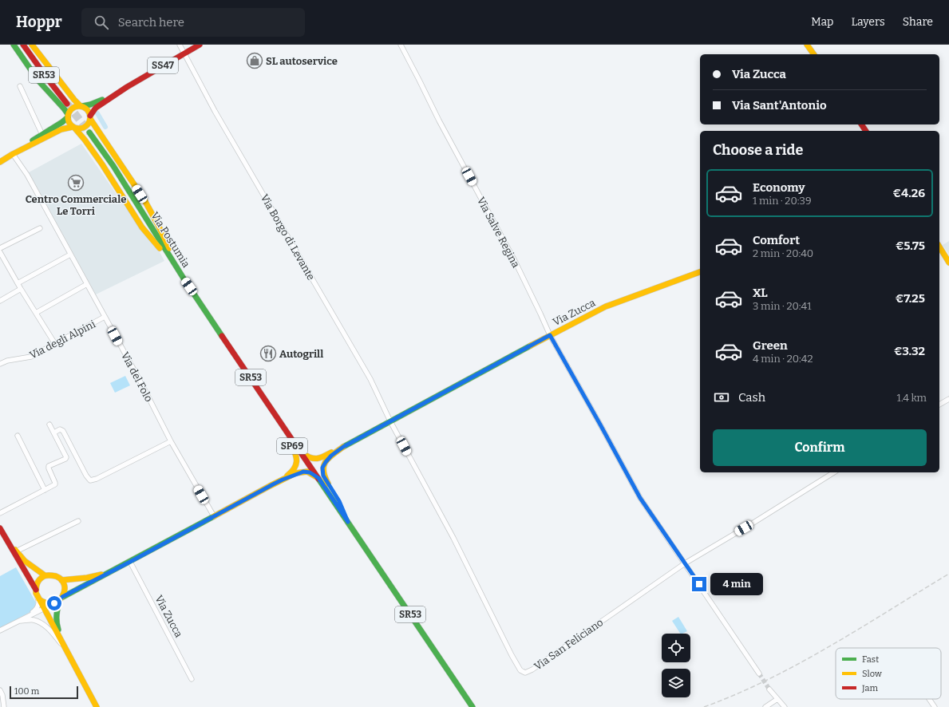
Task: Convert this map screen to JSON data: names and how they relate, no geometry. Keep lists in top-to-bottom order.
{
  "streets": {
    "main road": [
      "SS47",
      "SR53",
      "Via Postumia",
      "Via Zucca",
      "SP69"
    ],
    "street": [
      "Via Salve Regina",
      "Via Borgo di Levante",
      "Via degli Alpini",
      "Via del Folo",
      "Via San Feliciano"
    ]
  },
  "crossings": [
    ["SS47", "Via Borgo di Levante"],
    ["SR53", "Via Postumia"],
    ["SR53", "SP69"],
    ["Via Salve Regina", "Via Zucca"],
    ["Via Salve Regina", "Via San Feliciano"],
    ["Via Borgo di Levante", "Via Zucca"],
    ["Via Borgo di Levante", "Via San Feliciano"],
    ["Via Postumia", "SP69"],
    ["Via Zucca", "SP69"],
    ["Via Zucca", "Via San Feliciano"],
    ["Via degli Alpini", "Via del Folo"],
    ["Via del Folo", "SP69"]
  ],
  "places": {
    "shop": ["SL autoservice"],
    "supermarket": ["Centro Commerciale Le Torri"],
    "restaurant": ["Autogrill"]
  },
  "legend": ["Fast", "Slow", "Jam"],
  "scale_bar": "100 m",
  "page": {
    "header": "Hoppr",
    "search": "Search here",
    "nav": ["Map", "Layers", "Share"],
    "banner": ["Via Zucca", "Via Sant'Antonio"],
    "heading": "Choose a ride",
    "list": [
      {
        "name": "Economy",
        "note": "1 min · 20:39",
        "value": "€4.26"
      },
      {
        "name": "Comfort",
        "note": "2 min · 20:40",
        "value": "€5.75"
      },
      {
        "name": "XL",
        "note": "3 min · 20:41",
        "value": "€7.25"
      },
      {
        "name": "Green",
        "note": "4 min · 20:42",
        "value": "€3.32"
      }
    ],
    "pay": ["Cash", "1.4 km"],
    "buttons": "Confirm",
    "bubble": "4 min",
    "scale": "100 m"
  }
}
